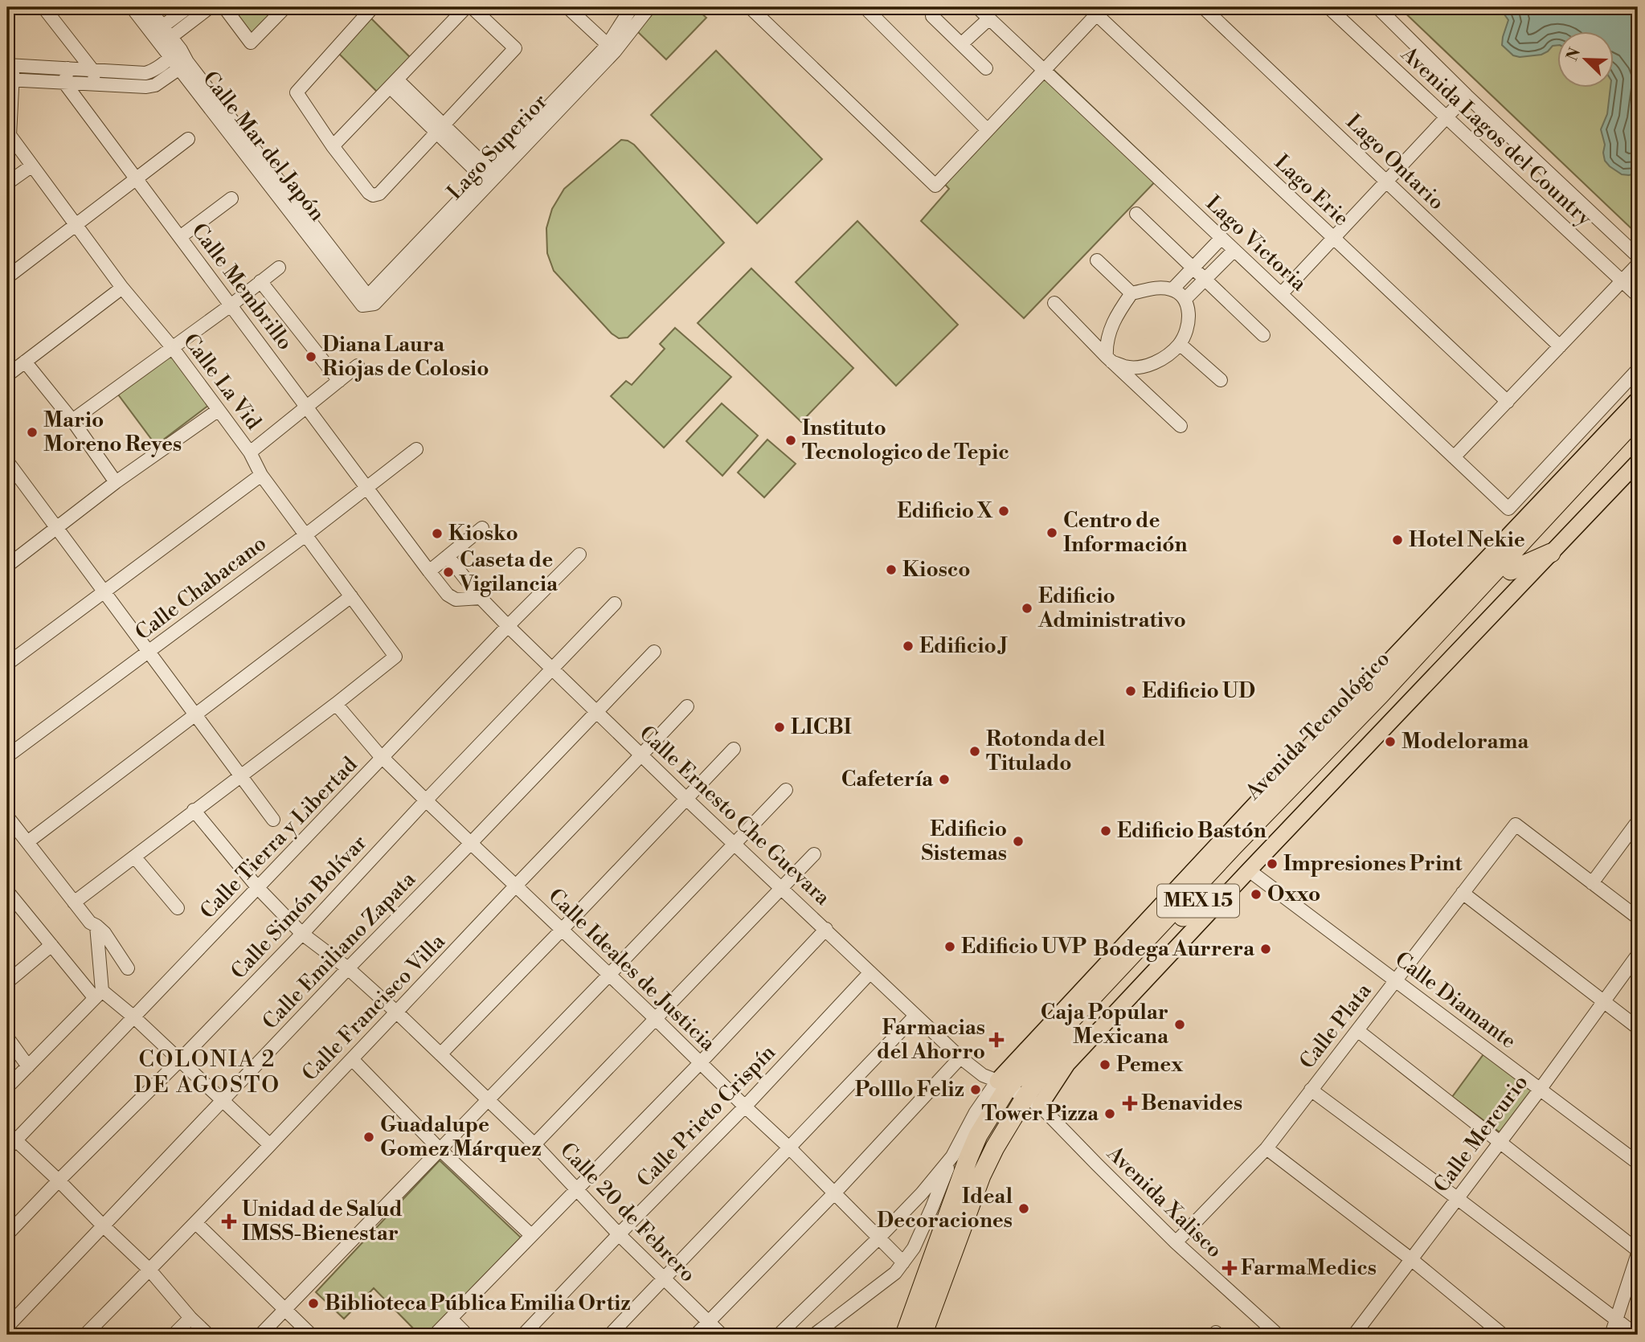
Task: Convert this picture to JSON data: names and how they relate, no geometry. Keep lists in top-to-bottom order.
{
  "streets": {
    "highway": ["Avenida Tecnológico", "MEX 15"],
    "street": [
      "Avenida Lagos del Country",
      "Calle Mar del Japón",
      "Lago Superior",
      "Lago Ontario",
      "Lago Erie",
      "Lago Victoria",
      "Calle Membrillo",
      "Calle La Vid",
      "Calle Chabacano",
      "Calle Ernesto Che Guevara",
      "Calle Tierra y Libertad",
      "Calle Simón Bolívar",
      "Calle Emiliano Zapata",
      "Calle Ideales de Justicia",
      "Calle Diamante",
      "Calle Francisco Villa",
      "Calle Plata",
      "Calle Prieto Crispín",
      "Calle Mercurio",
      "Avenida Xalisco",
      "Calle 20 de Febrero"
    ]
  },
  "crossings": [
    ["Calle Mar del Japón", "Lago Superior"],
    ["Calle Membrillo", "Calle Chabacano"],
    ["Calle Membrillo", "Calle Ernesto Che Guevara"],
    ["Calle La Vid", "Calle Chabacano"],
    ["Calle La Vid", "Calle Ideales de Justicia"],
    ["Avenida Tecnológico", "Calle Ernesto Che Guevara"],
    ["Avenida Tecnológico", "Calle Diamante"],
    ["Avenida Tecnológico", "Avenida Xalisco"],
    ["Calle Ernesto Che Guevara", "Calle Tierra y Libertad"],
    ["Calle Ernesto Che Guevara", "Calle Simón Bolívar"],
    ["Calle Ernesto Che Guevara", "Calle Emiliano Zapata"],
    ["Calle Ernesto Che Guevara", "Calle Francisco Villa"],
    ["Calle Ernesto Che Guevara", "Calle Prieto Crispín"],
    ["Calle Ernesto Che Guevara", "Avenida Xalisco"],
    ["Calle Tierra y Libertad", "Calle Ideales de Justicia"],
    ["Calle Tierra y Libertad", "Calle 20 de Febrero"],
    ["Calle Simón Bolívar", "Calle Ideales de Justicia"],
    ["Calle Simón Bolívar", "Calle 20 de Febrero"],
    ["Calle Emiliano Zapata", "Calle Ideales de Justicia"],
    ["Calle Emiliano Zapata", "Calle 20 de Febrero"],
    ["Calle Ideales de Justicia", "Calle Francisco Villa"],
    ["Calle Ideales de Justicia", "Calle Prieto Crispín"],
    ["Calle Diamante", "Calle Plata"],
    ["Calle Diamante", "Calle Mercurio"],
    ["Calle Francisco Villa", "Calle 20 de Febrero"],
    ["Calle Plata", "Avenida Xalisco"],
    ["Calle Prieto Crispín", "Calle 20 de Febrero"]
  ],
  "districts": ["COLONIA 2 DE AGOSTO"],
  "places": {
    "other": [
      "Diana Laura Riojas de Colosio",
      "Mario Moreno Reyes",
      "Instituto Tecnologico de Tepic",
      "Edificio X",
      "Centro de Información",
      "Kiosko",
      "Hotel Nekie",
      "Kiosco",
      "Caseta de Vigilancia",
      "Edificio Administrativo",
      "Edificio J",
      "Edificio UD",
      "LICBI",
      "Modelorama",
      "Rotonda del Titulado",
      "Cafetería",
      "Edificio Bastón",
      "Edificio Sistemas",
      "Impresiones Print",
      "Oxxo",
      "Edificio UVP",
      "Bodega Aurrera",
      "Caja Popular Mexicana",
      "Pemex",
      "Polllo Feliz",
      "Tower Pizza",
      "Guadalupe Gomez Márquez",
      "Ideal Decoraciones",
      "Biblioteca Pública Emilia Ortiz"
    ],
    "health": [
      "Farmacias del Ahorro",
      "Benavides",
      "Unidad de Salud IMSS-Bienestar",
      "FarmaMedics"
    ]
  },
  "north": "top left"
}
